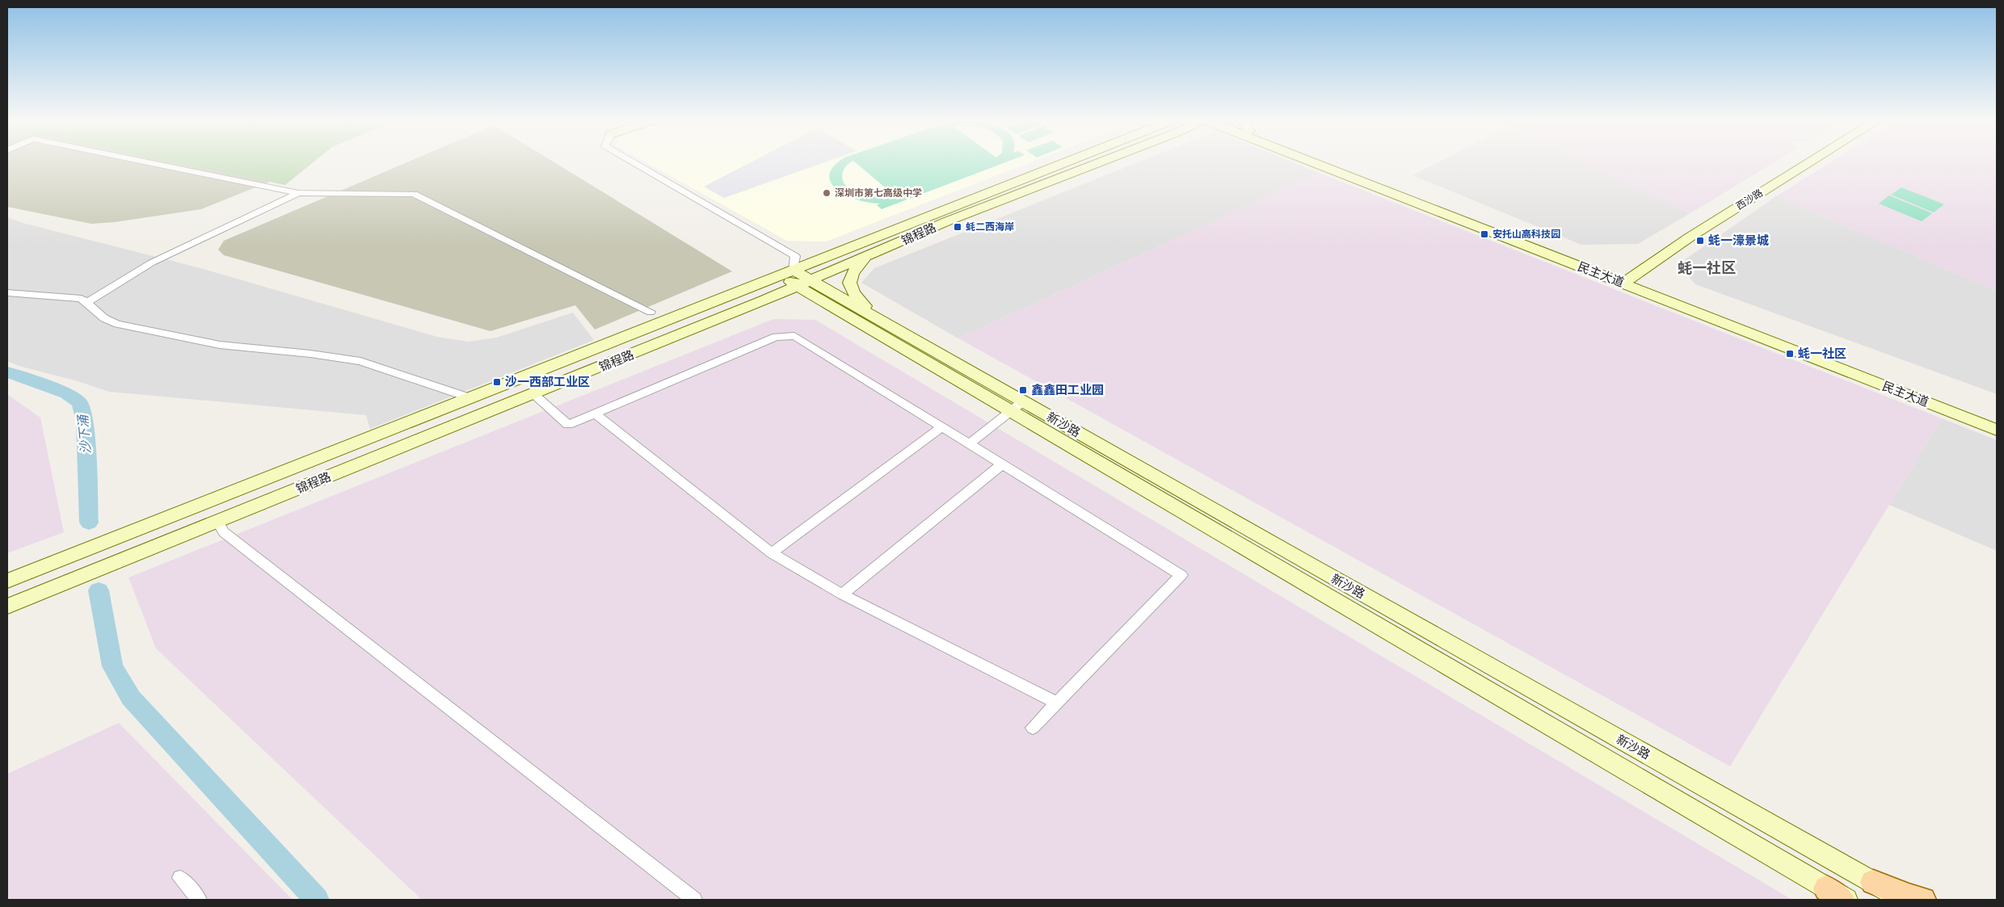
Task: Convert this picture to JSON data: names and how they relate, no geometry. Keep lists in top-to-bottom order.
{
  "streets": {
    "main road": [
      "西沙路",
      "锦程路",
      "民主大道",
      "新沙路"
    ]
  },
  "crossings": [
    ["西沙路", "民主大道"],
    ["锦程路", "新沙路"]
  ],
  "districts": ["蚝一社区"],
  "water": ["沙下涌"],
  "places": {
    "other": ["深圳市第七高级中学"],
    "transit": [
      "蚝二西海岸",
      "安托山高科技园",
      "蚝一濠景城",
      "蚝一社区",
      "沙一西部工业区",
      "鑫鑫田工业园"
    ]
  }
}
